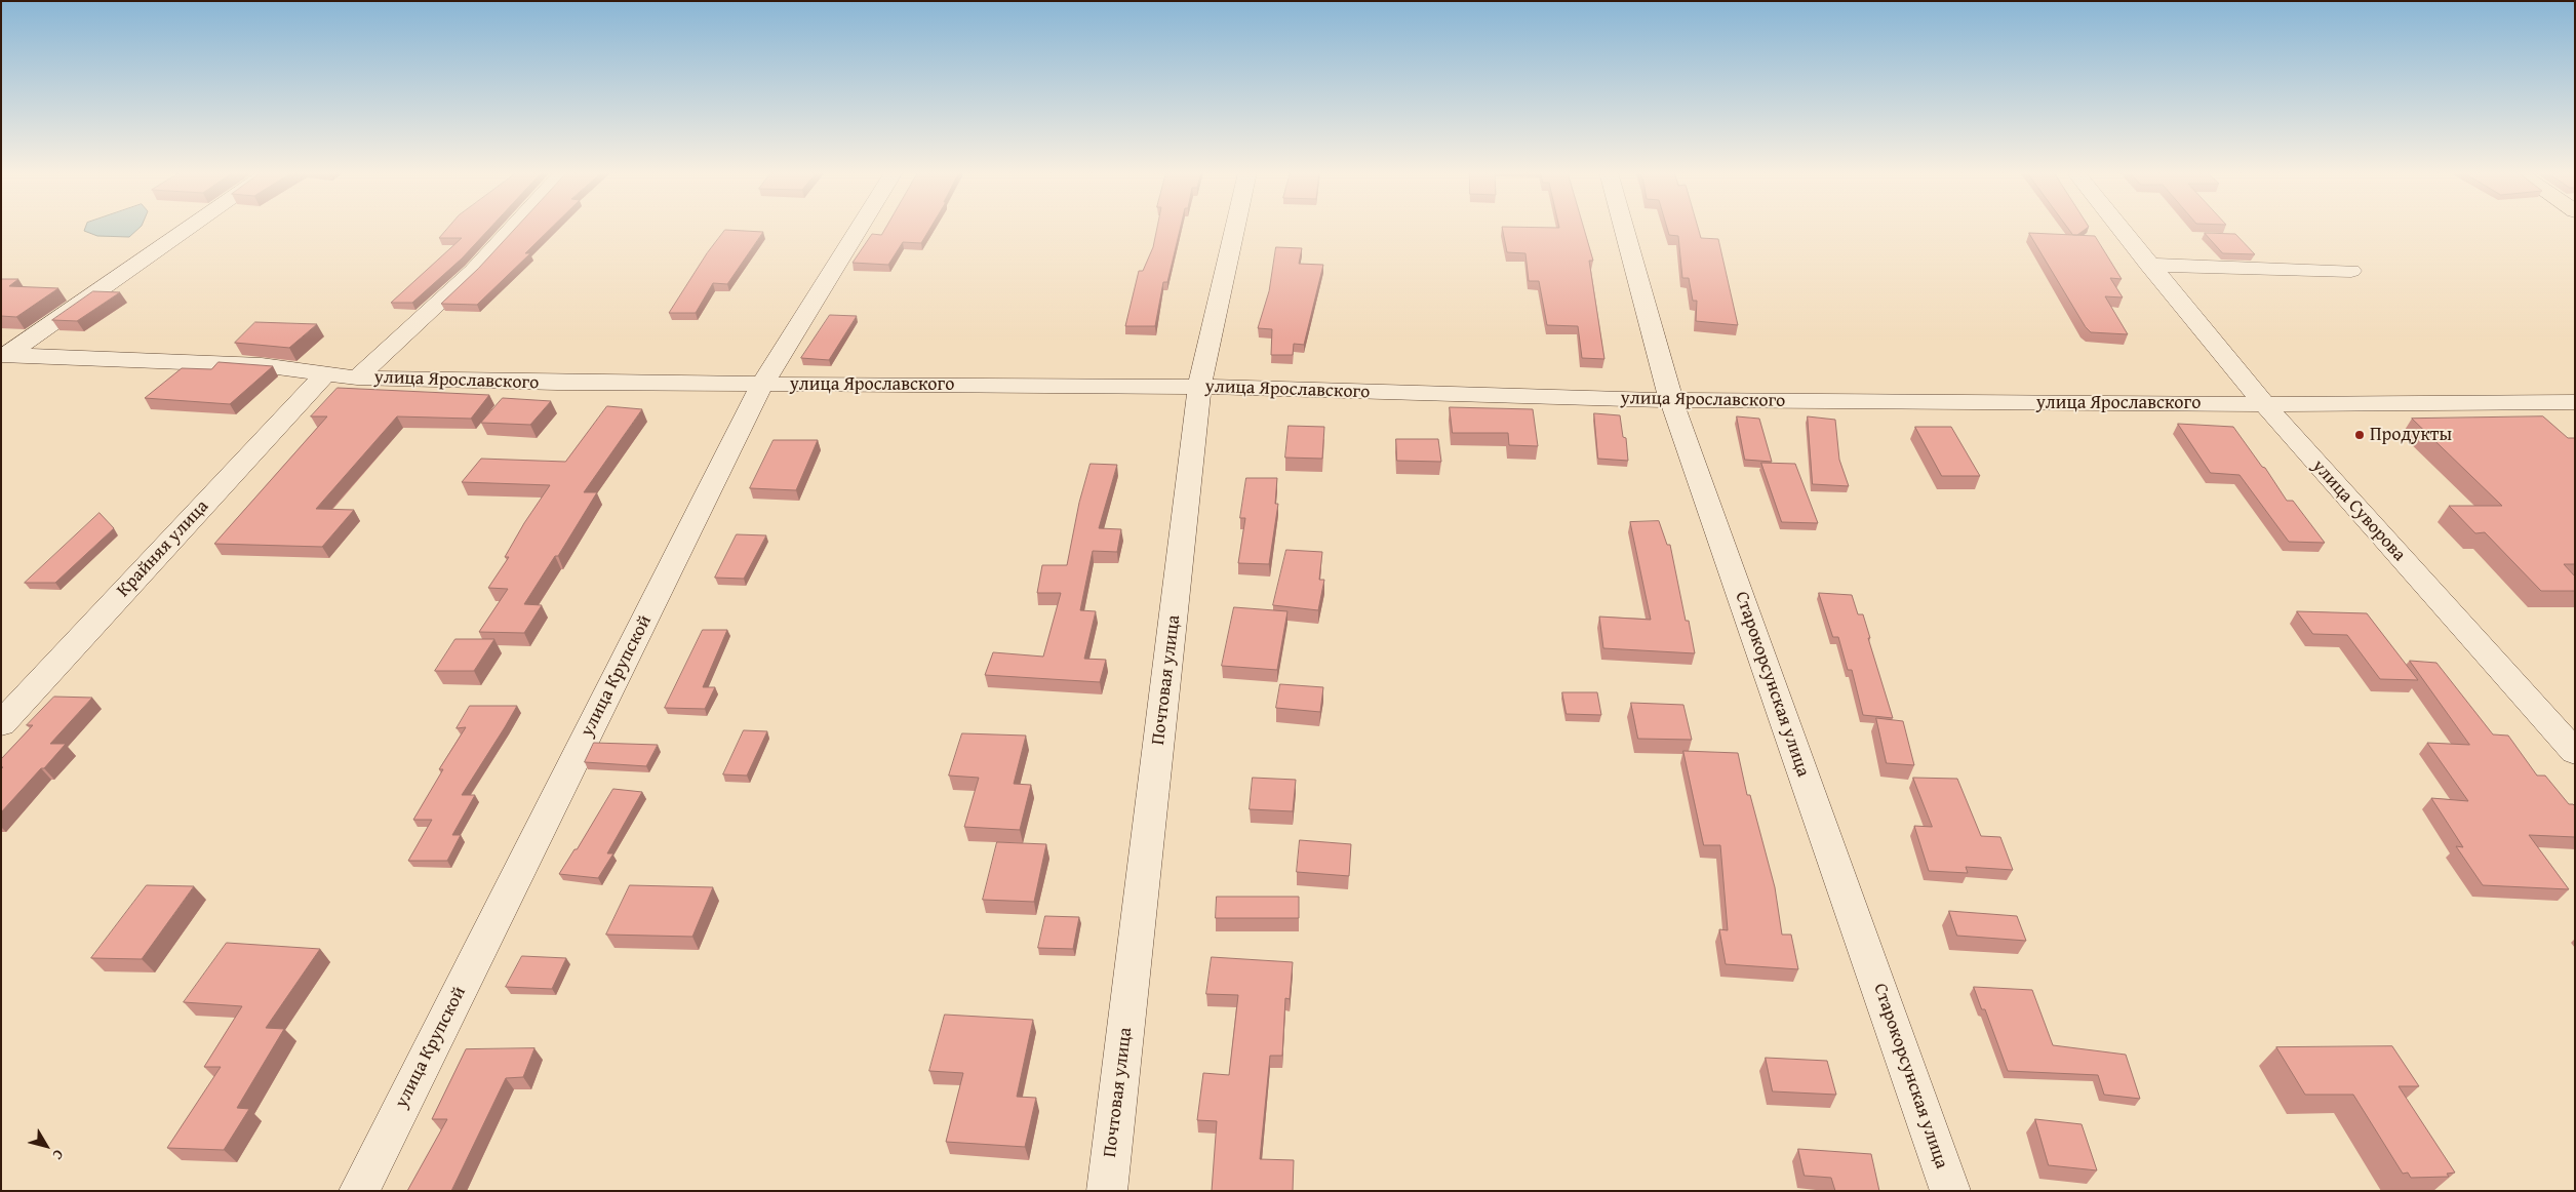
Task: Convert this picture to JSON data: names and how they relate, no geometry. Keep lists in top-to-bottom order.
{
  "streets": {
    "street": [
      "улица Ярославского",
      "улица Суворова",
      "Крайняя улица",
      "улица Крупской",
      "Почтовая улица",
      "Старокорсунская улица"
    ]
  },
  "crossings": [
    ["улица Ярославского", "улица Суворова"],
    ["улица Ярославского", "Крайняя улица"],
    ["улица Ярославского", "улица Крупской"],
    ["улица Ярославского", "Почтовая улица"],
    ["улица Ярославского", "Старокорсунская улица"]
  ],
  "places": ["Продукты"],
  "north": "bottom right"
}
